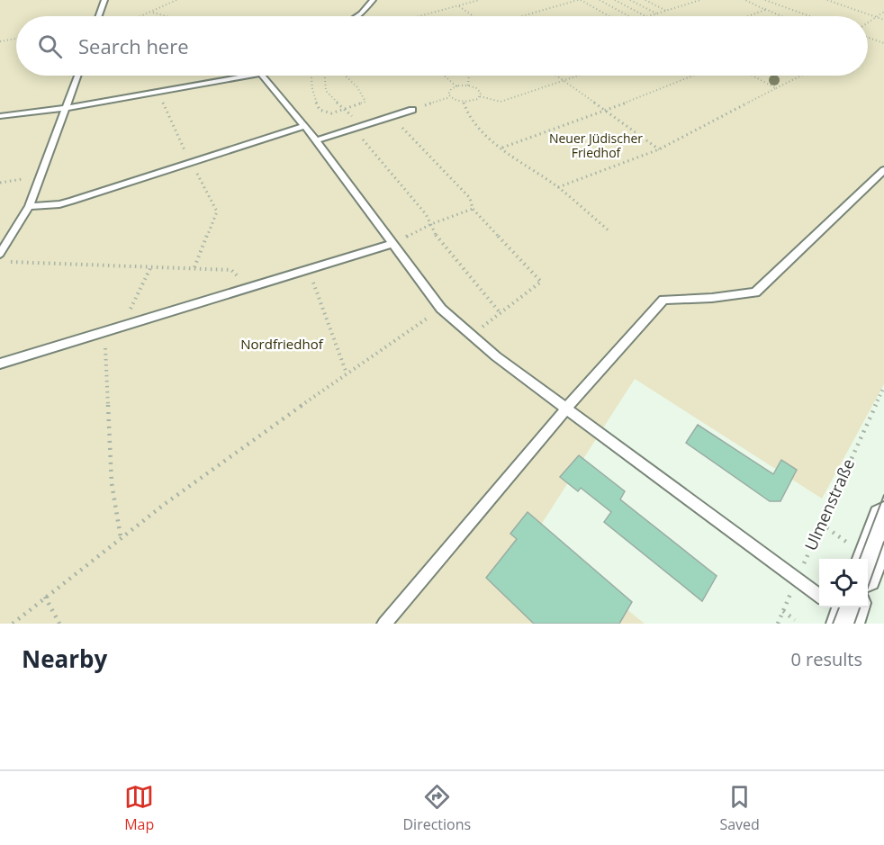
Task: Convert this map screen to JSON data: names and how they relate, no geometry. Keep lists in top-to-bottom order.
{
  "streets": {
    "path": ["Ulmenstraße"]
  },
  "parks": ["Neuer Jüdischer Friedhof", "Nordfriedhof"],
  "page": {
    "search": "Search here",
    "heading": ["Nearby", "0 results"],
    "nav": ["Map", "Directions", "Saved"]
  }
}
